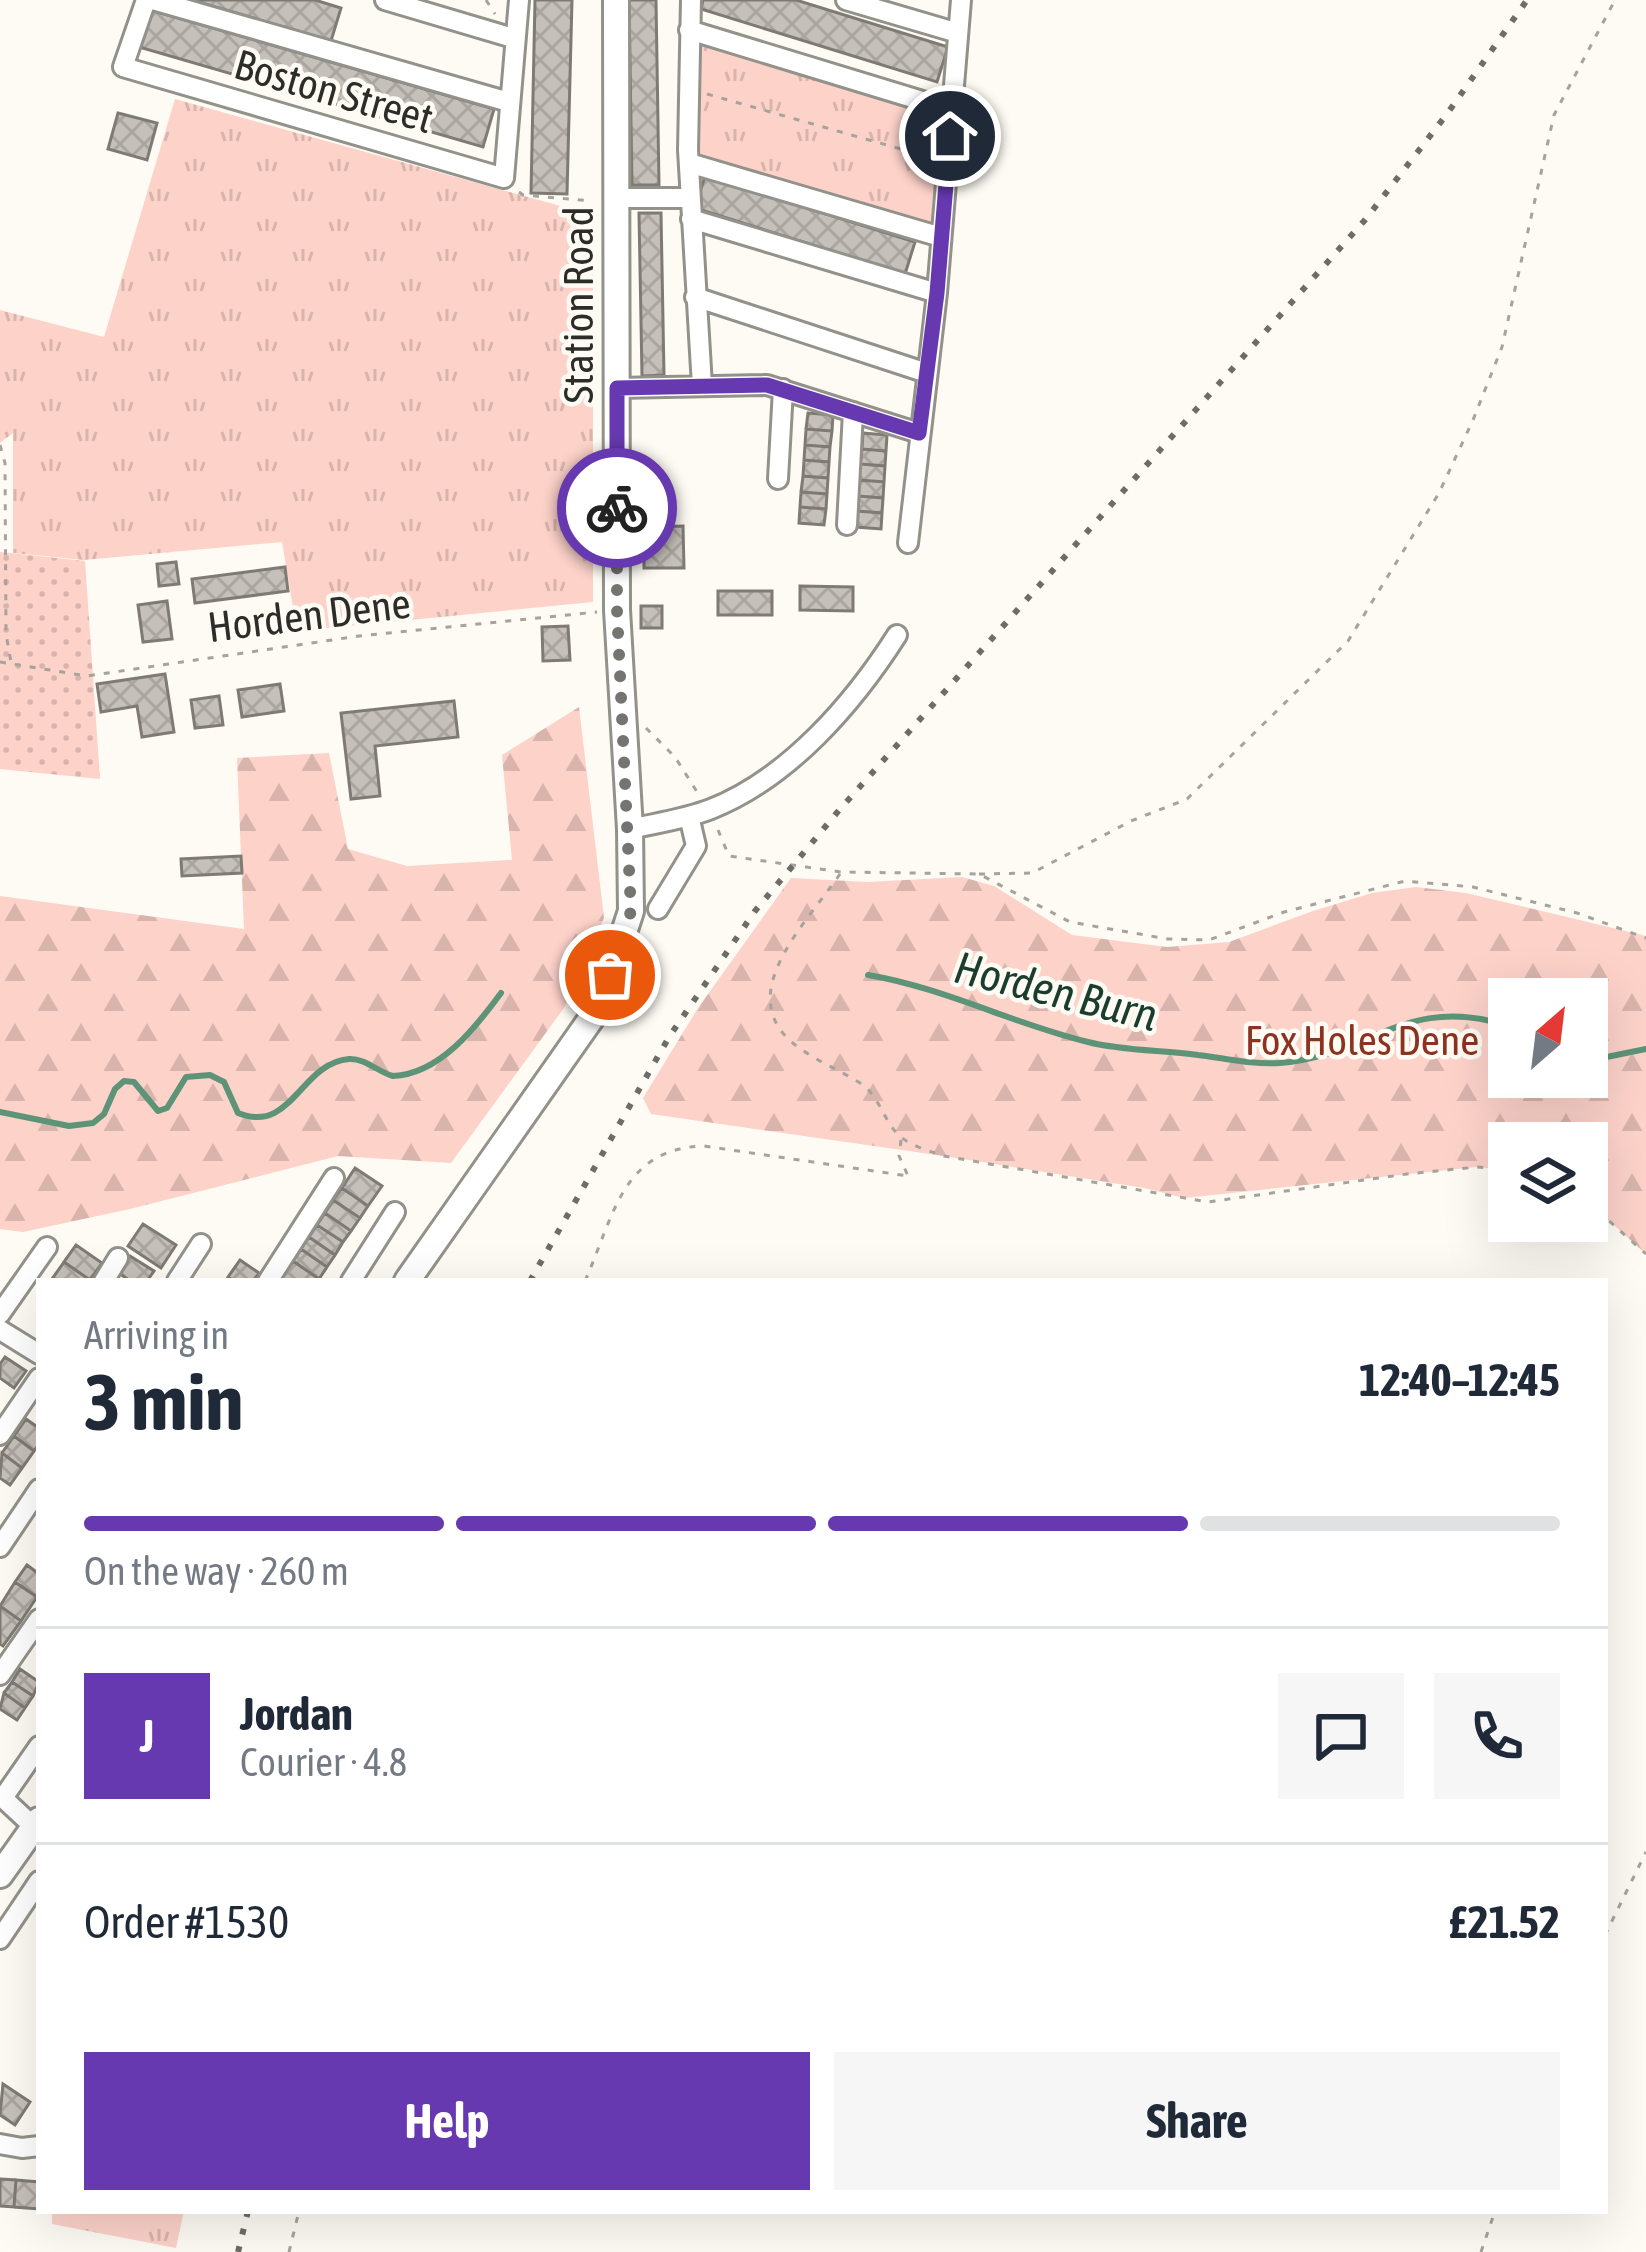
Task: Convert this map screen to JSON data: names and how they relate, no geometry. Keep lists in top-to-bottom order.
{
  "streets": {
    "main road": ["Station Road"],
    "street": ["Boston Street"],
    "path": ["Horden Dene"]
  },
  "crossings": [
    ["Station Road", "Horden Dene"]
  ],
  "water": ["Horden Burn"],
  "parks": ["Fox Holes Dene"],
  "north": "top right",
  "page": {
    "heading": ["3 min", "Arriving in", "12:40–12:45"],
    "panel": [
      "Jordan",
      "Courier · 4.8",
      "Order #1530",
      "£21.52"
    ],
    "bar": "On the way · 260 m",
    "round": "J",
    "buttons": ["Help", "Share"]
  }
}
